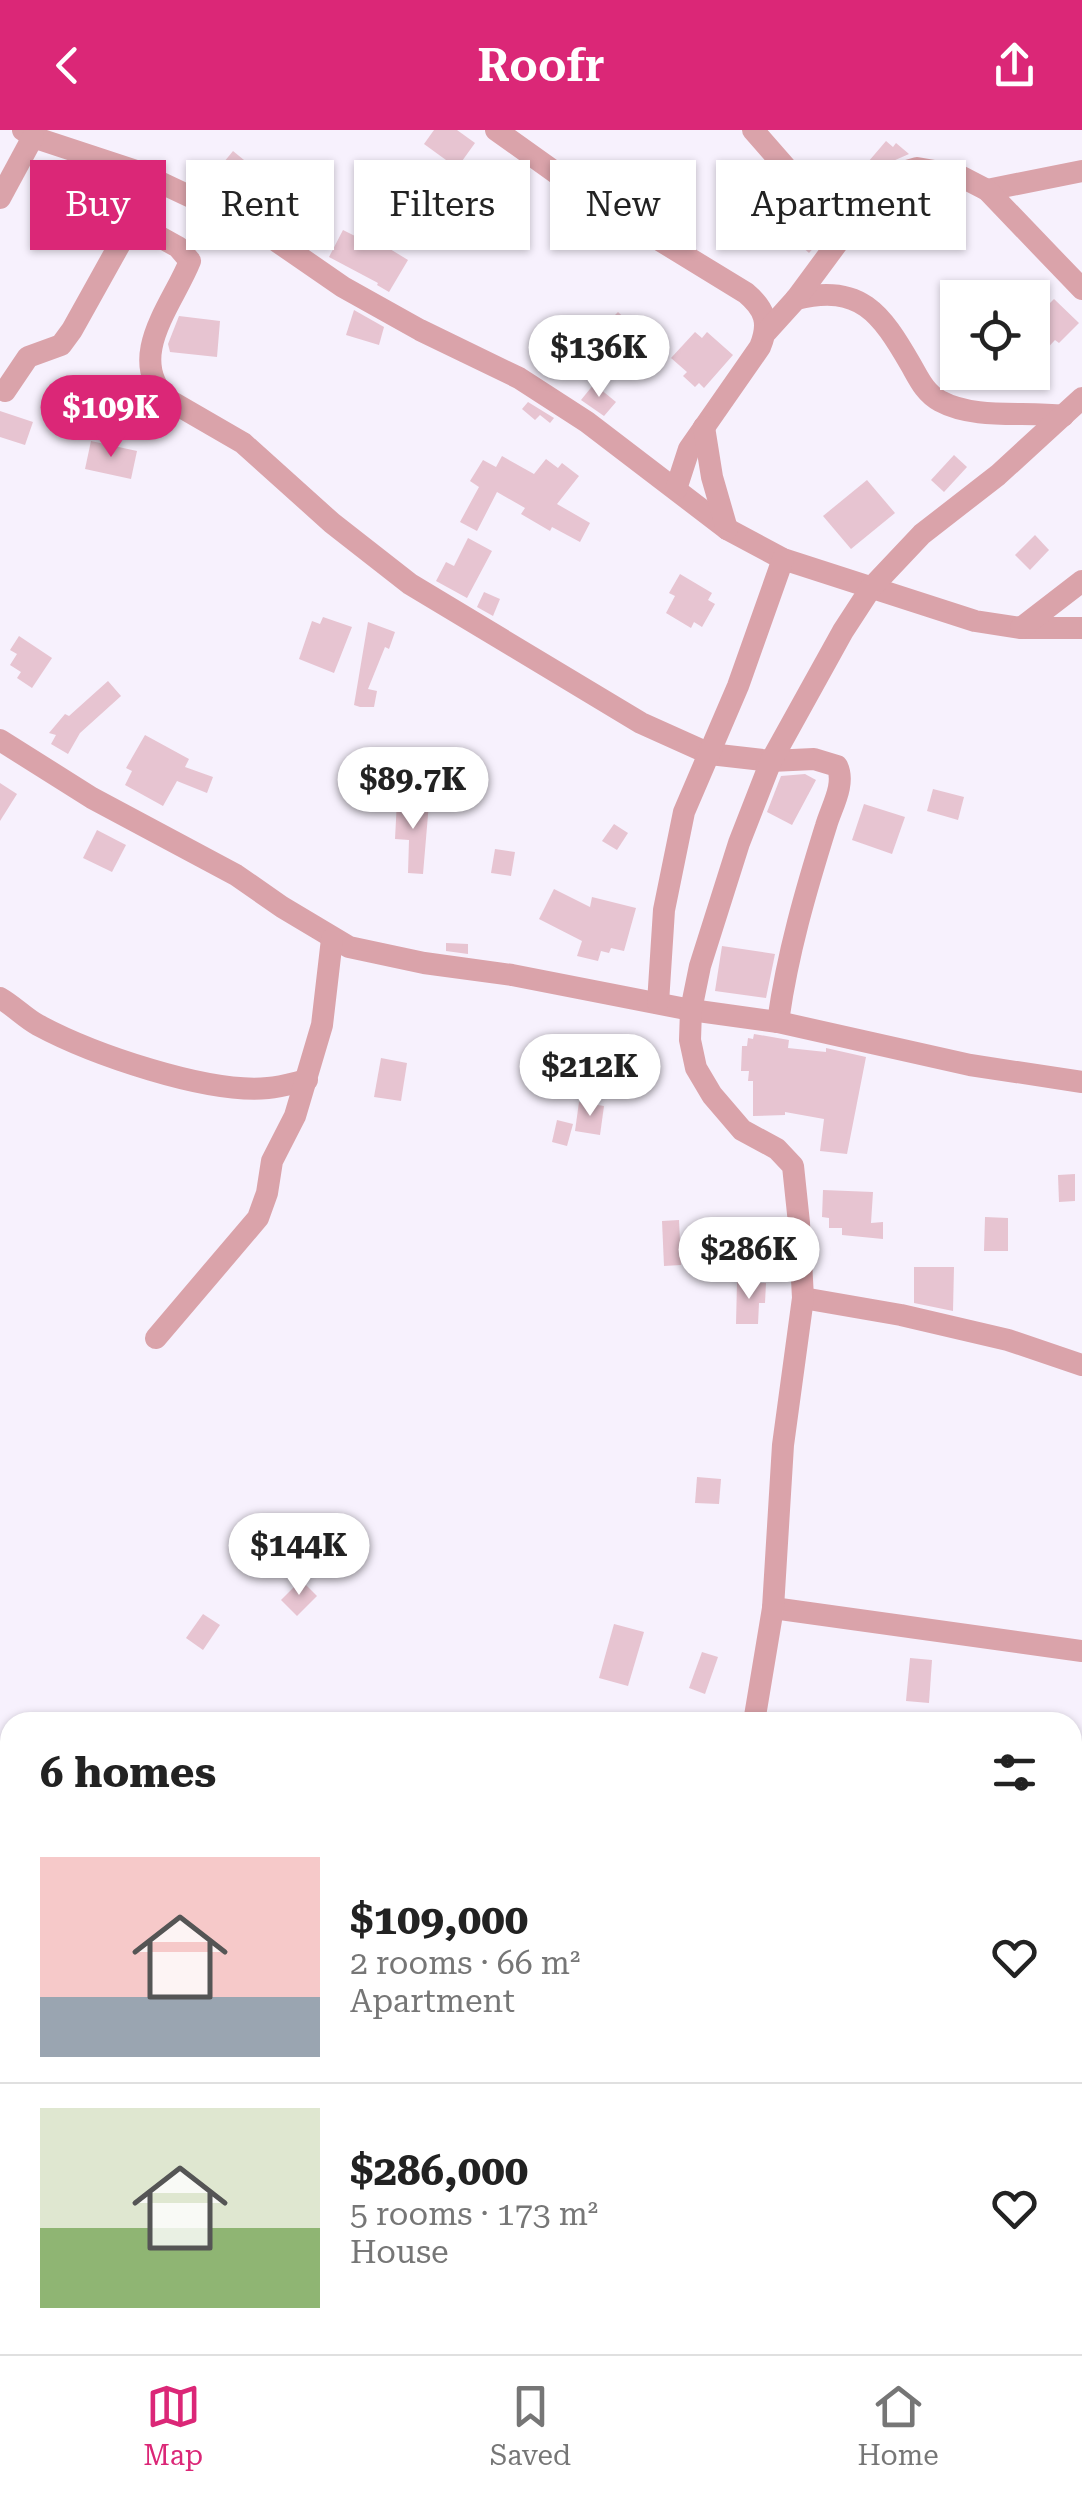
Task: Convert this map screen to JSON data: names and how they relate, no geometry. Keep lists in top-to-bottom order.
{
  "page": {
    "header": "Roofr",
    "chip": [
      "Buy",
      "Rent",
      "Filters",
      "New",
      "Apartment"
    ],
    "price": [
      "$136K",
      "$109K",
      "$89.7K",
      "$212K",
      "$286K",
      "$144K"
    ],
    "heading": "6 homes",
    "list": [
      {
        "name": "$109,000",
        "note": "2 rooms · 66 m² · Apartment"
      },
      {
        "name": "$286,000",
        "note": "5 rooms · 173 m² · House"
      }
    ],
    "tabs": ["Map", "Saved", "Home"]
  }
}
